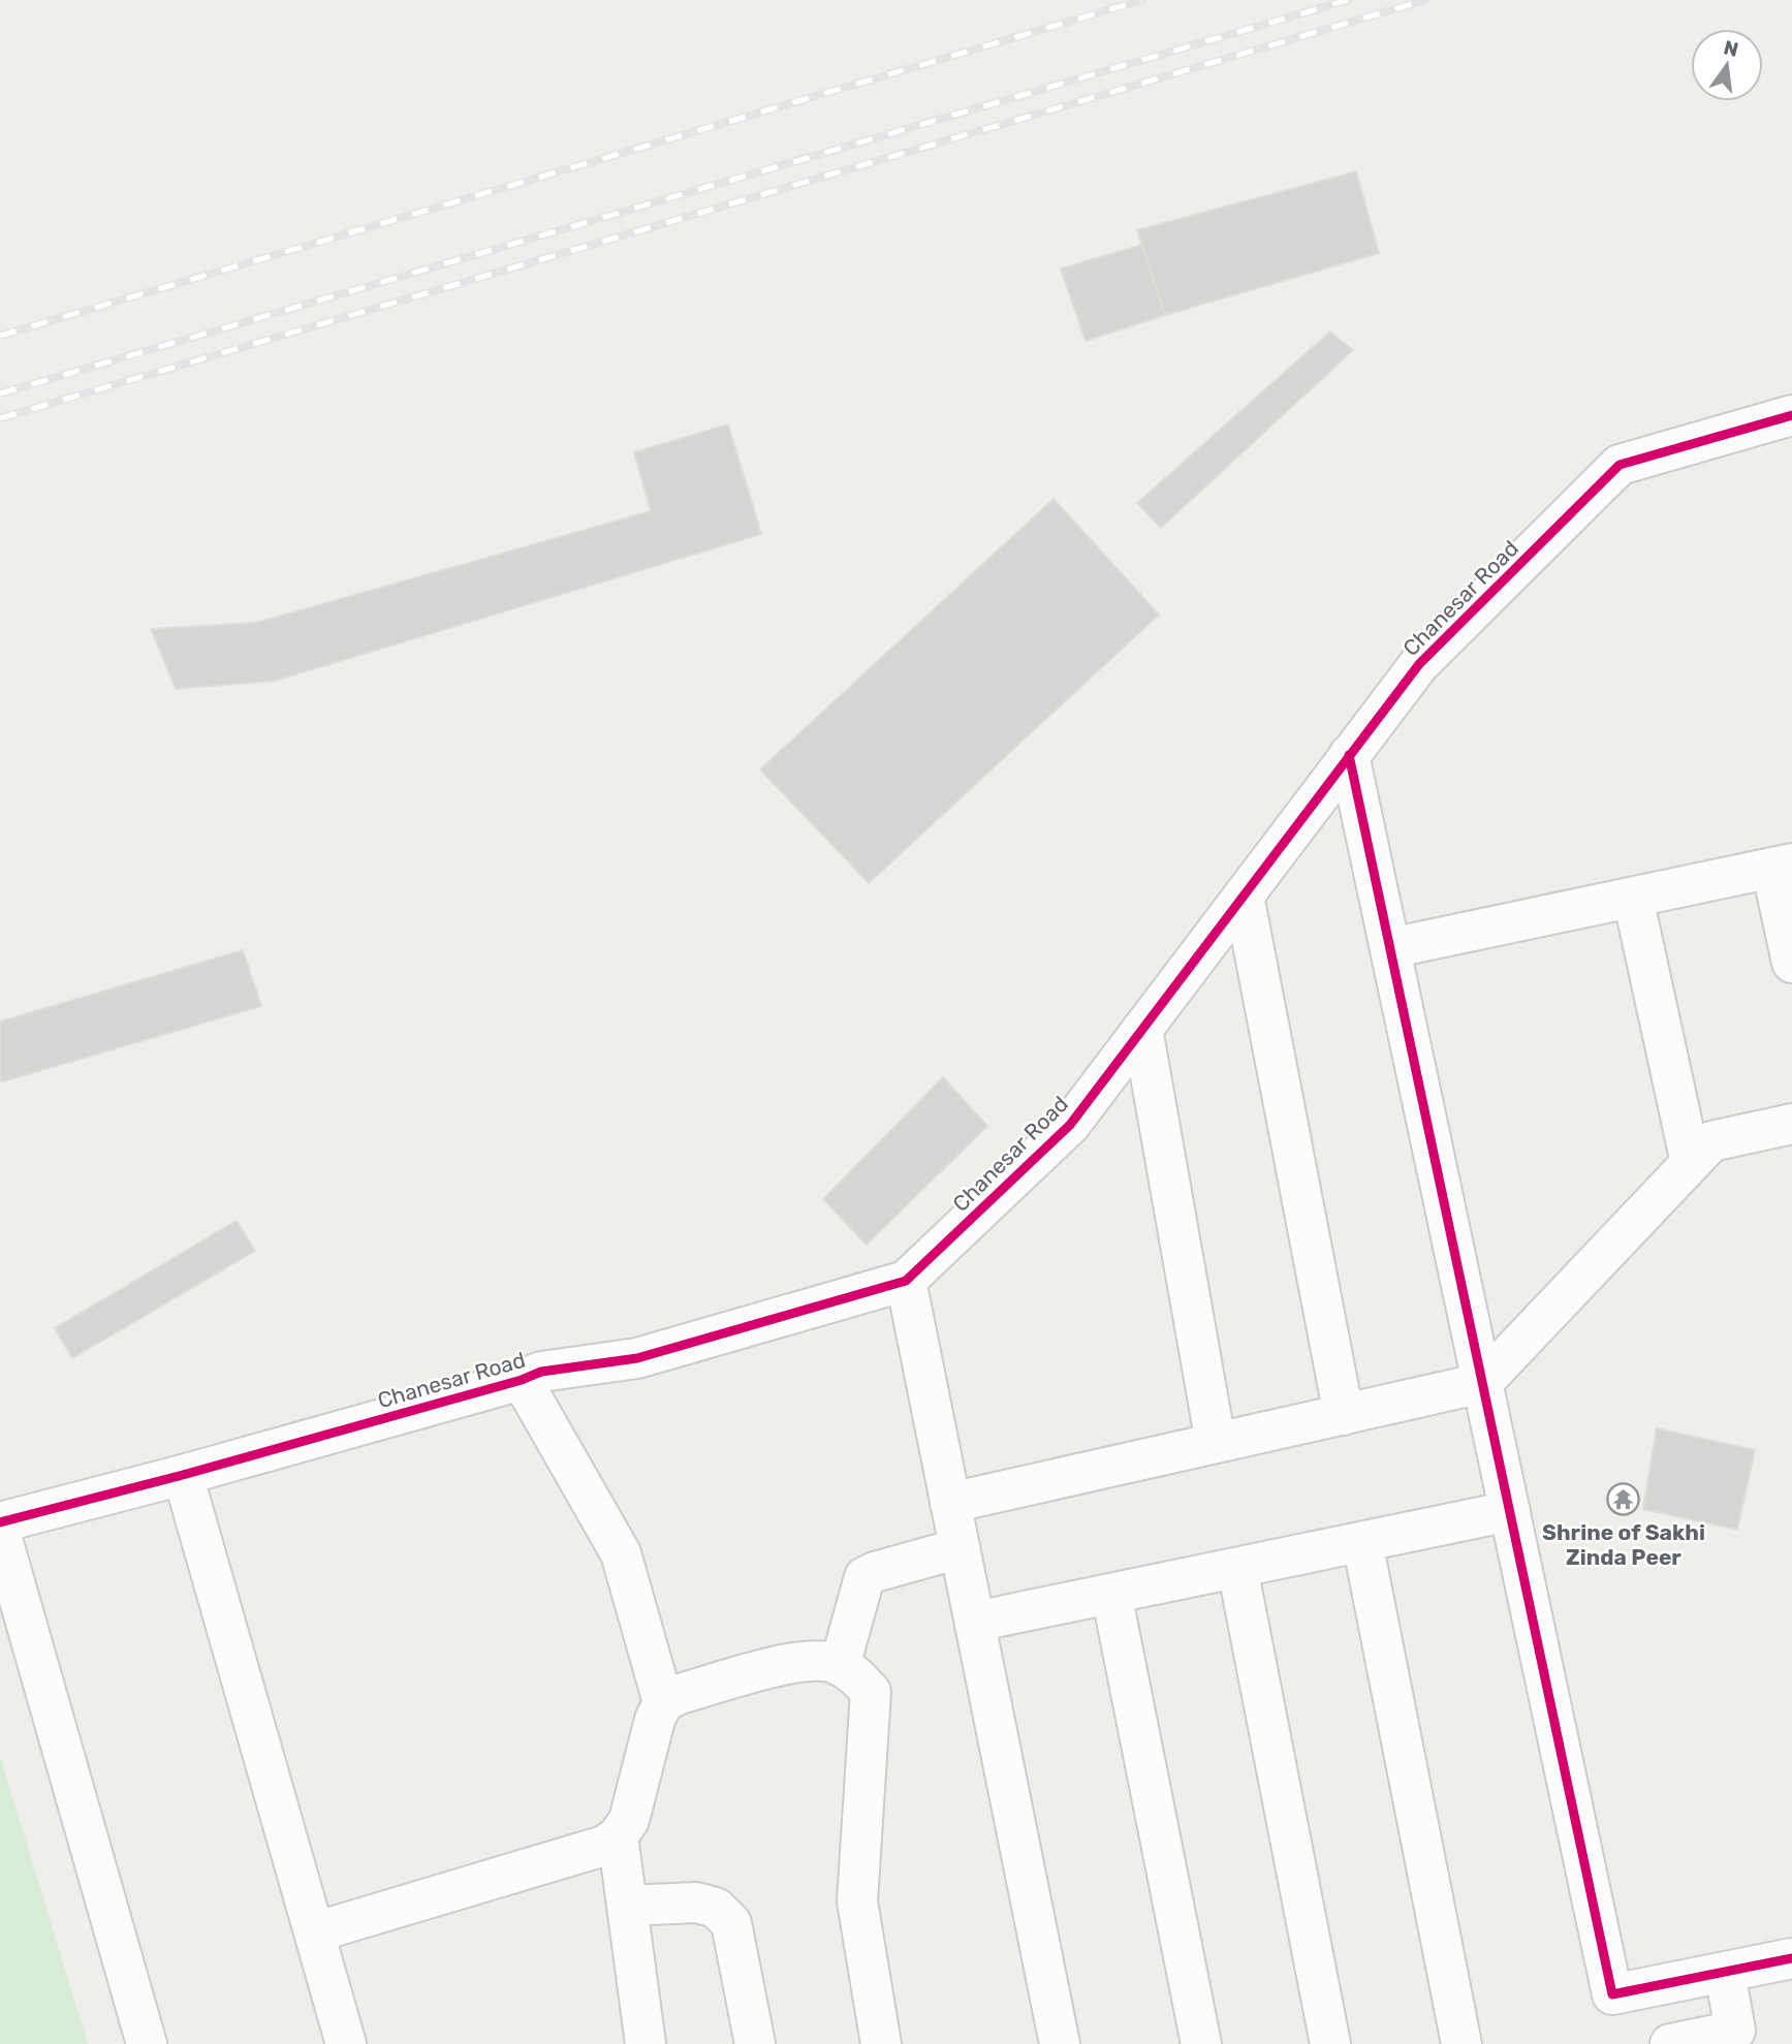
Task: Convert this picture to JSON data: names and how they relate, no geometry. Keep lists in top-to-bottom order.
{
  "streets": {
    "street": ["Chanesar Road"]
  },
  "places": {
    "temple": ["Shrine of Sakhi Zinda Peer"]
  },
  "north": "top"
}
